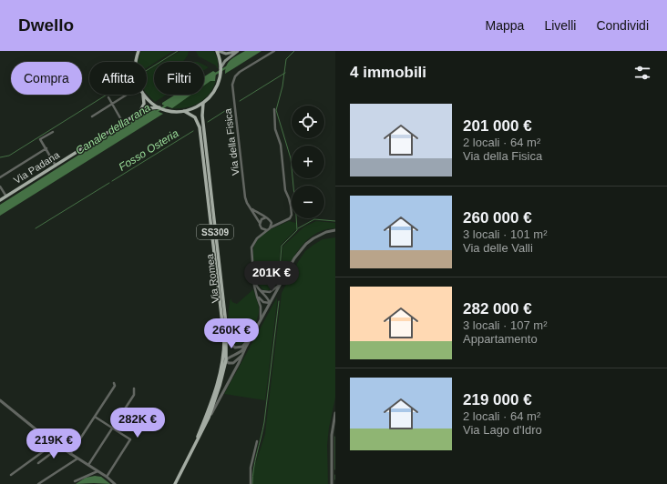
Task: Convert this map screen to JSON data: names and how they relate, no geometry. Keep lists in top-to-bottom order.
{
  "streets": {
    "main road": ["Via Padana", "SS309", "Via Romea"],
    "street": ["Via della Fisica"]
  },
  "water": ["Canale della rana", "Fosso Osteria"],
  "page": {
    "header": "Dwello",
    "nav": ["Mappa", "Livelli", "Condividi"],
    "heading": "4 immobili",
    "chip": ["Compra", "Affitta", "Filtri"],
    "list": [
      {
        "name": "201 000 €",
        "note": "2 locali · 64 m² · Via della Fisica"
      },
      {
        "name": "260 000 €",
        "note": "3 locali · 101 m² · Via delle Valli"
      },
      {
        "name": "282 000 €",
        "note": "3 locali · 107 m² · Appartamento"
      },
      {
        "name": "219 000 €",
        "note": "2 locali · 64 m² · Via Lago d'Idro"
      }
    ],
    "map_buttons": ["+", "−"],
    "price": [
      "201K €",
      "260K €",
      "282K €",
      "219K €"
    ]
  }
}
